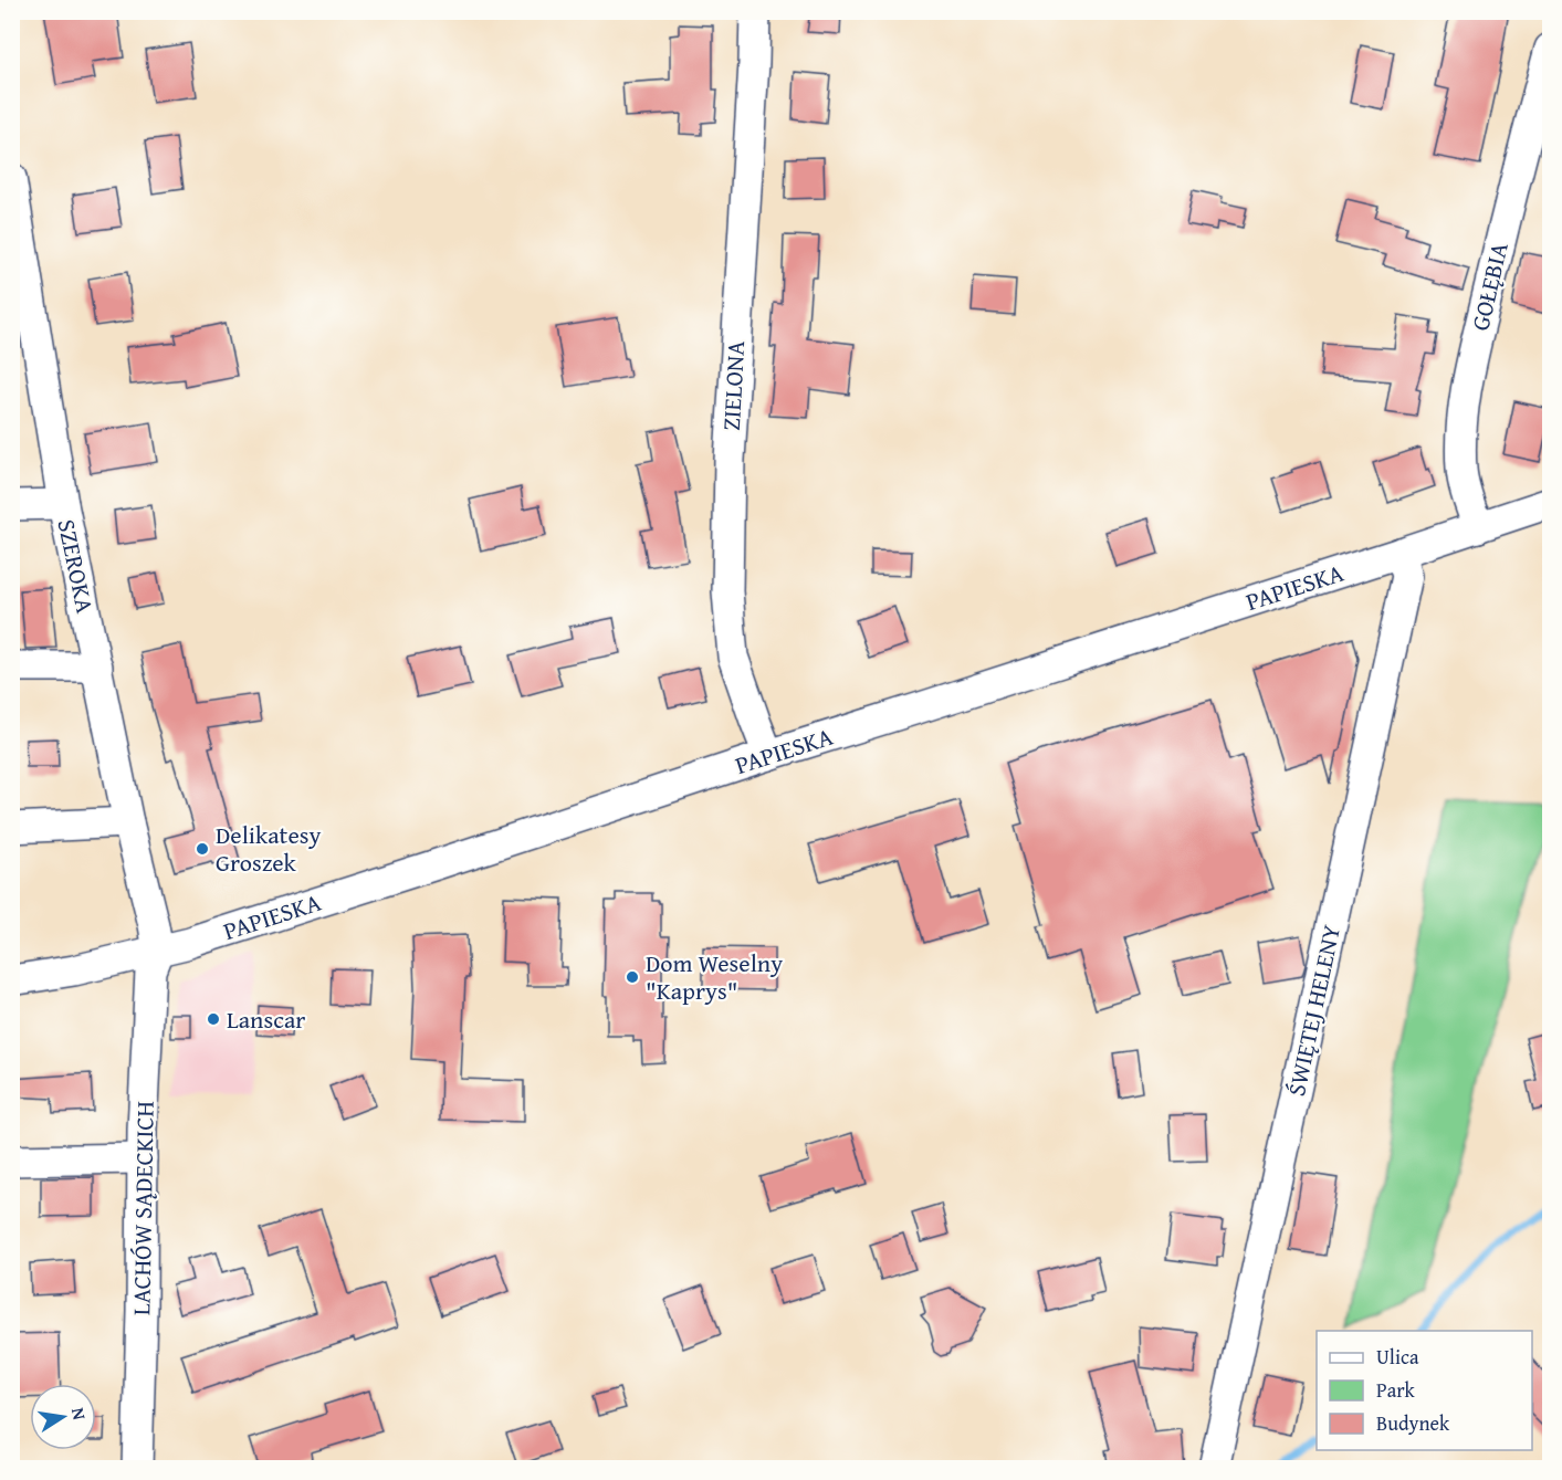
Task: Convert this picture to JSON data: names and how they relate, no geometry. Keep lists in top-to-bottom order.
{
  "streets": {
    "street": [
      "GOŁĘBIA",
      "ZIELONA",
      "SZEROKA",
      "PAPIESKA",
      "ŚWIĘTEJ HELENY",
      "LACHÓW SĄDECKICH"
    ]
  },
  "crossings": [
    ["GOŁĘBIA", "PAPIESKA"],
    ["ZIELONA", "PAPIESKA"],
    ["SZEROKA", "PAPIESKA"],
    ["SZEROKA", "LACHÓW SĄDECKICH"],
    ["PAPIESKA", "ŚWIĘTEJ HELENY"],
    ["PAPIESKA", "LACHÓW SĄDECKICH"]
  ],
  "places": ["Delikatesy Groszek", "Dom Weselny \"Kaprys\"", "Lanscar"],
  "legend": ["Ulica", "Park", "Budynek"],
  "north": "right"
}
